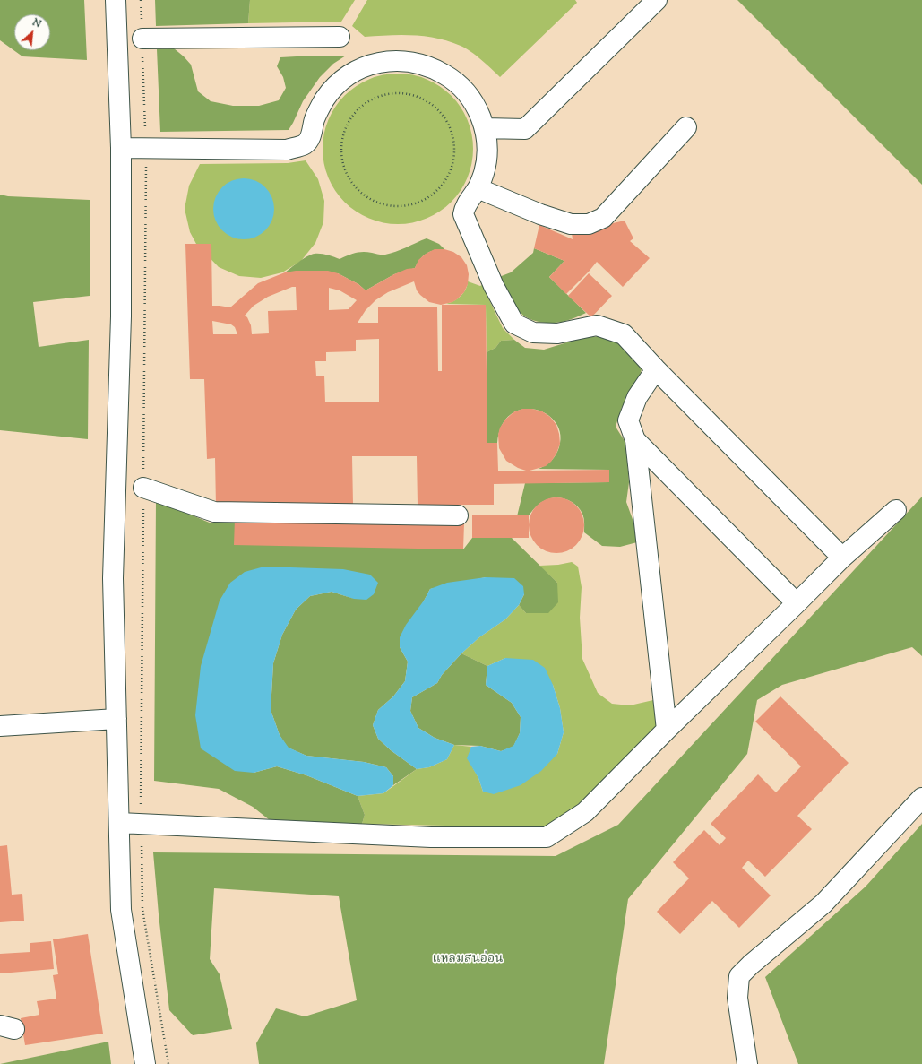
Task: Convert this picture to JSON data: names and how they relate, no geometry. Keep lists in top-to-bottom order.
{
  "parks": ["แหลมสนอ่อน"],
  "north": "top right"
}
